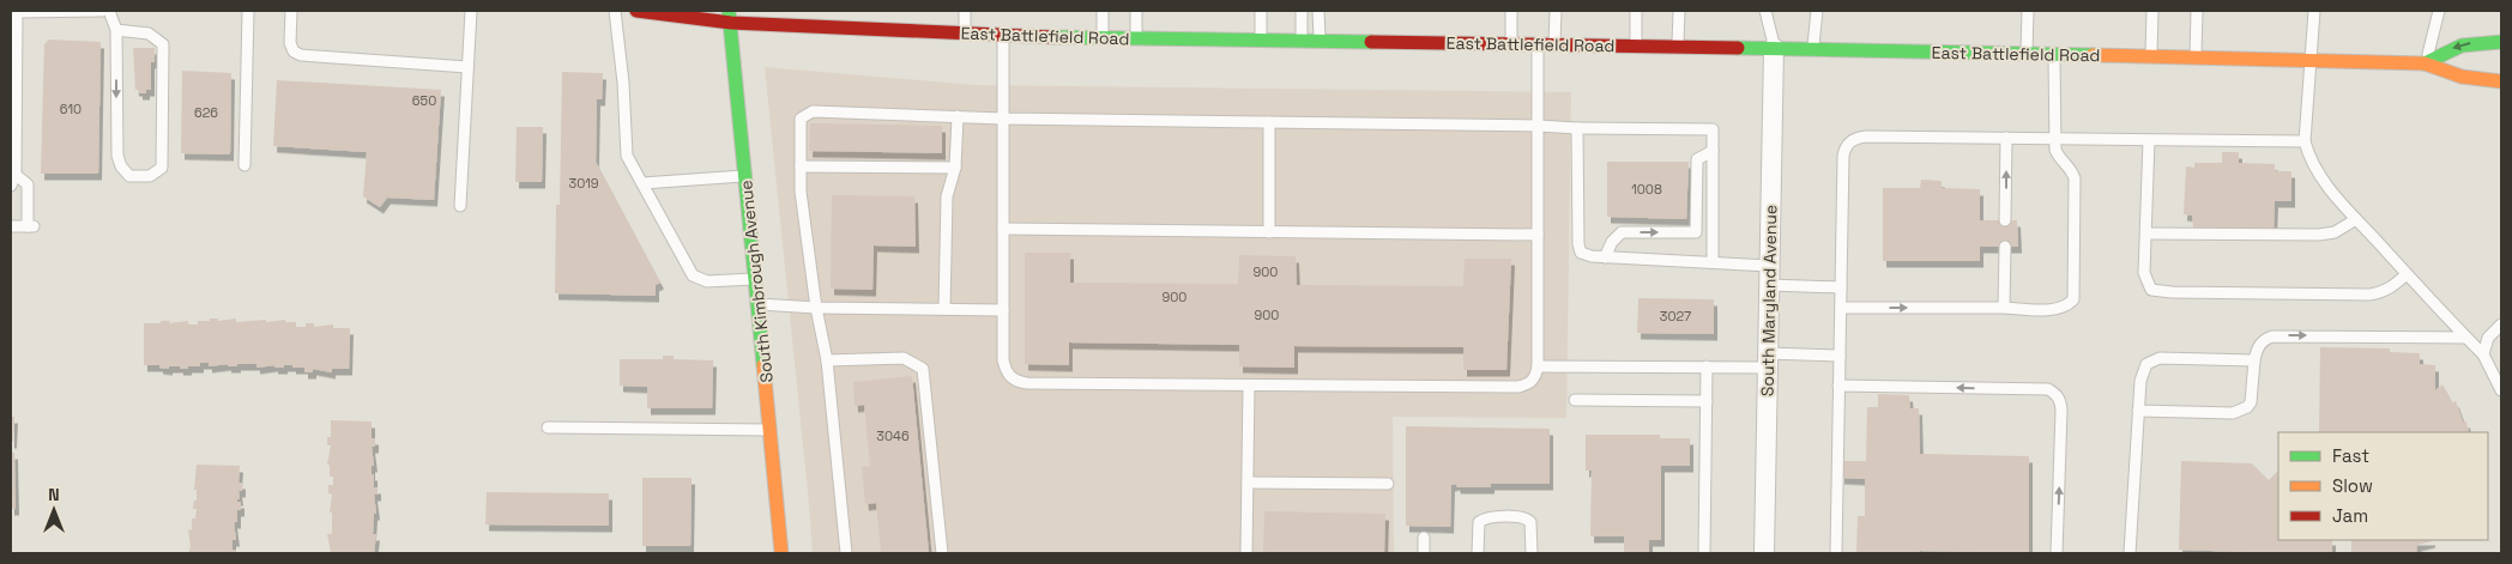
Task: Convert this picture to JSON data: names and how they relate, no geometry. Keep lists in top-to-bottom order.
{
  "streets": {
    "main road": ["East Battlefield Road", "South Kimbrough Avenue"],
    "street": ["South Maryland Avenue"]
  },
  "crossings": [
    ["East Battlefield Road", "South Kimbrough Avenue"],
    ["East Battlefield Road", "South Maryland Avenue"]
  ],
  "house_numbers": [
    "650",
    "610",
    "626",
    "3019",
    "1008",
    "900",
    "900",
    "900",
    "3027",
    "3046"
  ],
  "legend": ["Fast", "Slow", "Jam"],
  "north": "top"
}
